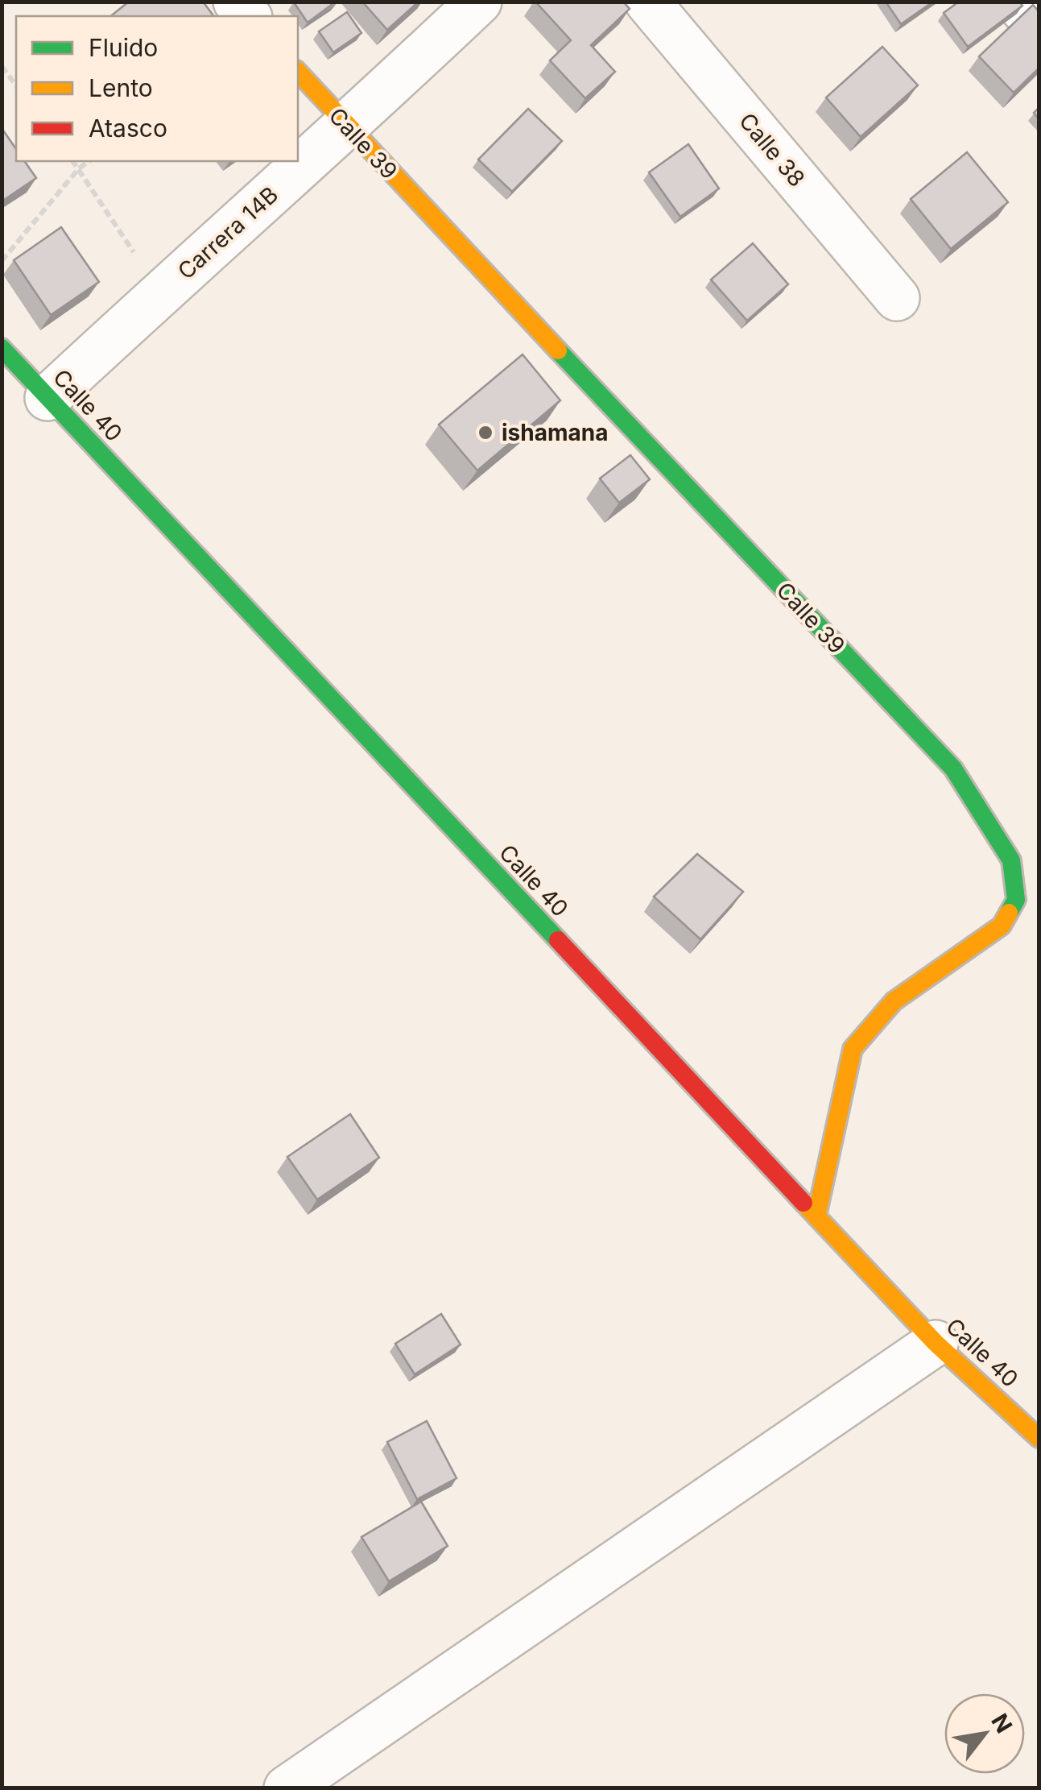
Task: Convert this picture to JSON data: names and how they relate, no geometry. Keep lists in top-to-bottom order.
{
  "streets": {
    "street": [
      "Calle 39",
      "Calle 38",
      "Carrera 14B",
      "Calle 40"
    ]
  },
  "crossings": [
    ["Calle 39", "Carrera 14B"],
    ["Calle 39", "Calle 40"],
    ["Carrera 14B", "Calle 40"]
  ],
  "places": ["ishamana"],
  "legend": ["Fluido", "Lento", "Atasco"],
  "north": "top right"
}
